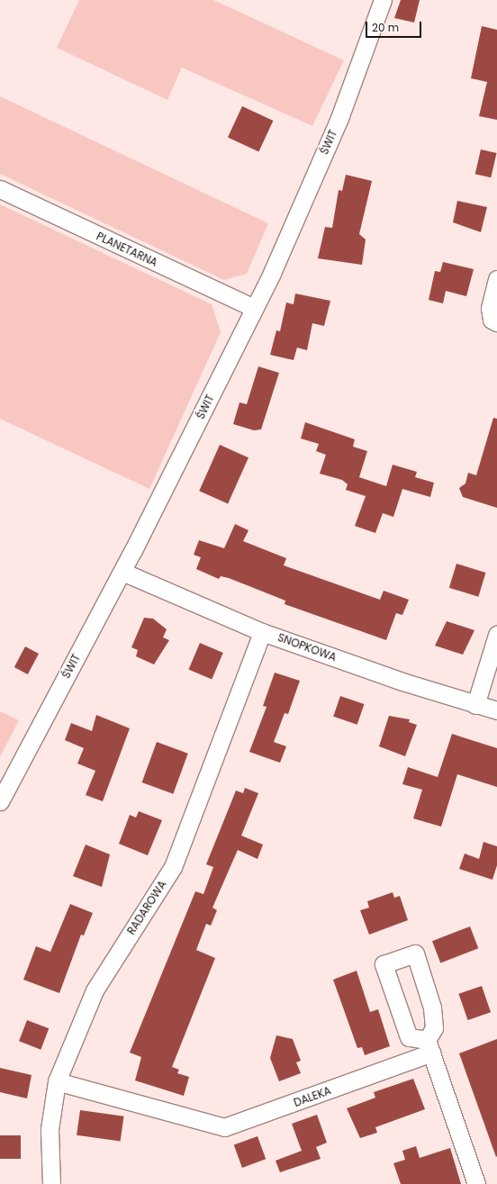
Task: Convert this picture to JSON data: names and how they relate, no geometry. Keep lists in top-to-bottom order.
{
  "streets": {
    "street": [
      "ŚWIT",
      "PLANETARNA",
      "SNOPKOWA",
      "RADAROWA",
      "DALEKA"
    ]
  },
  "crossings": [
    ["ŚWIT", "PLANETARNA"],
    ["ŚWIT", "SNOPKOWA"],
    ["SNOPKOWA", "RADAROWA"],
    ["RADAROWA", "DALEKA"]
  ],
  "scale_bar": "20 m"
}
